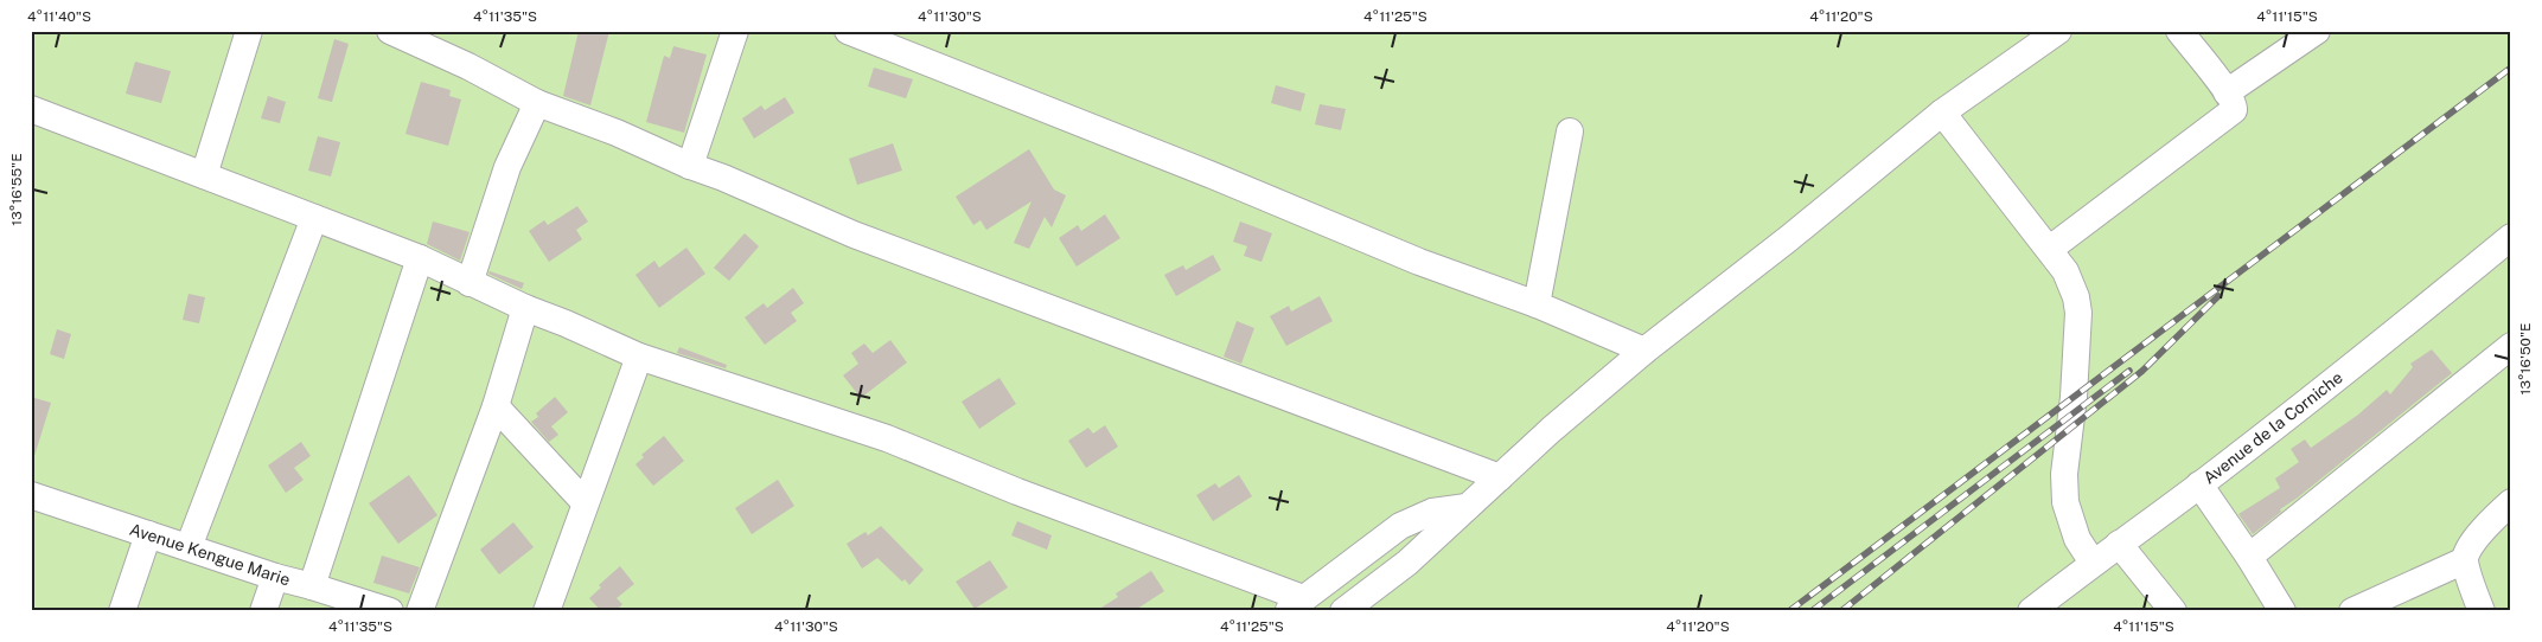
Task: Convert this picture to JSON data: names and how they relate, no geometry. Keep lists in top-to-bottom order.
{
  "streets": {
    "street": ["Avenue de la Corniche", "Avenue Kengue Marie"]
  },
  "coordinates": [
    "4°11'40\"S",
    "4°11'35\"S",
    "4°11'30\"S",
    "4°11'25\"S",
    "4°11'20\"S",
    "4°11'15\"S",
    "13°16'55\"E",
    "13°16'50\"E"
  ]
}
